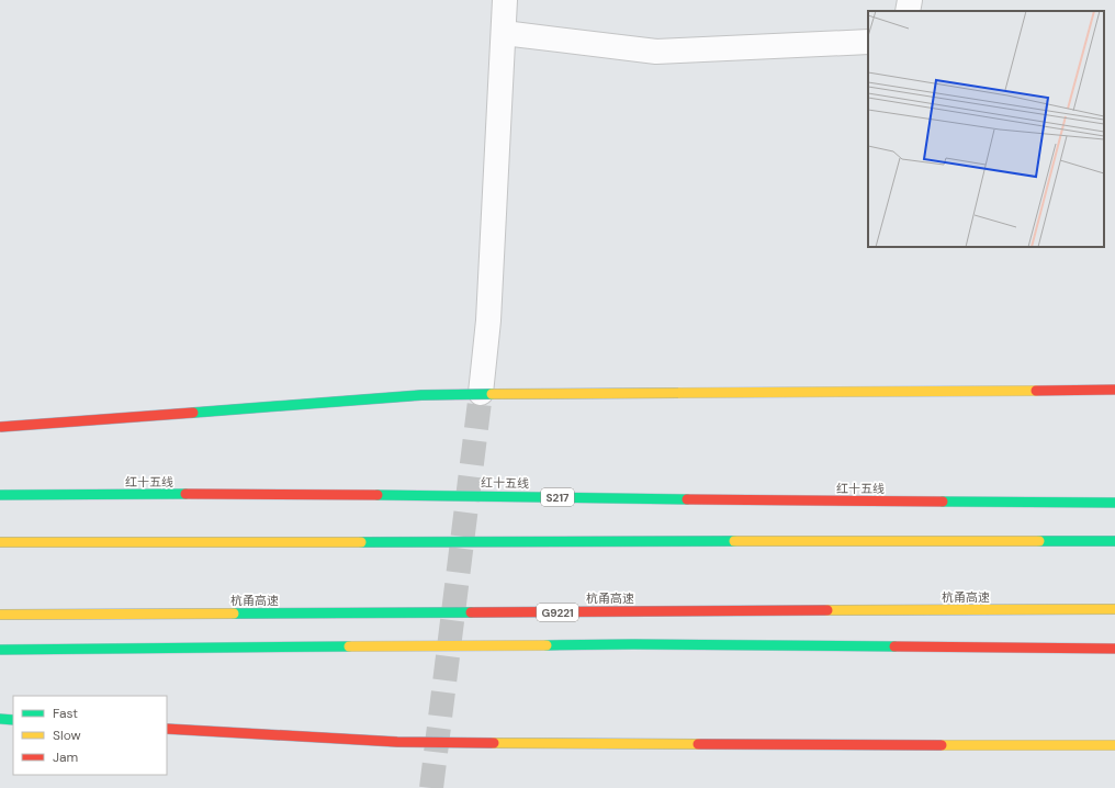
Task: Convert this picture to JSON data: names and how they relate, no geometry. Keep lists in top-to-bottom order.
{
  "streets": {
    "main road": [
      "红十五线",
      "S217",
      "杭甬高速",
      "G9221"
    ]
  },
  "legend": ["Fast", "Slow", "Jam"]
}
